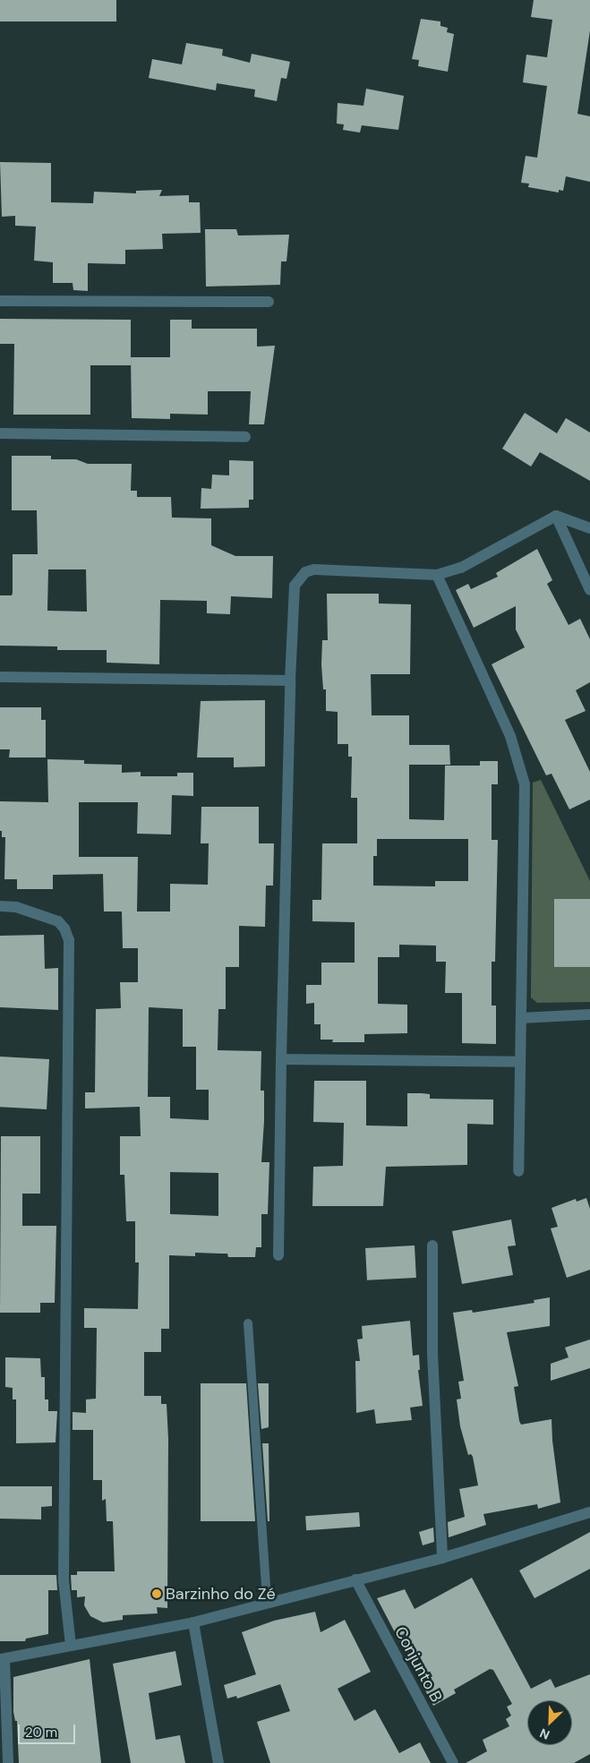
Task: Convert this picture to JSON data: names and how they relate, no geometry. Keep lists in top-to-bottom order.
{
  "streets": {
    "street": ["Conjunto B"]
  },
  "places": ["Barzinho do Zé"],
  "scale_bar": "20 m",
  "north": "bottom left"
}
